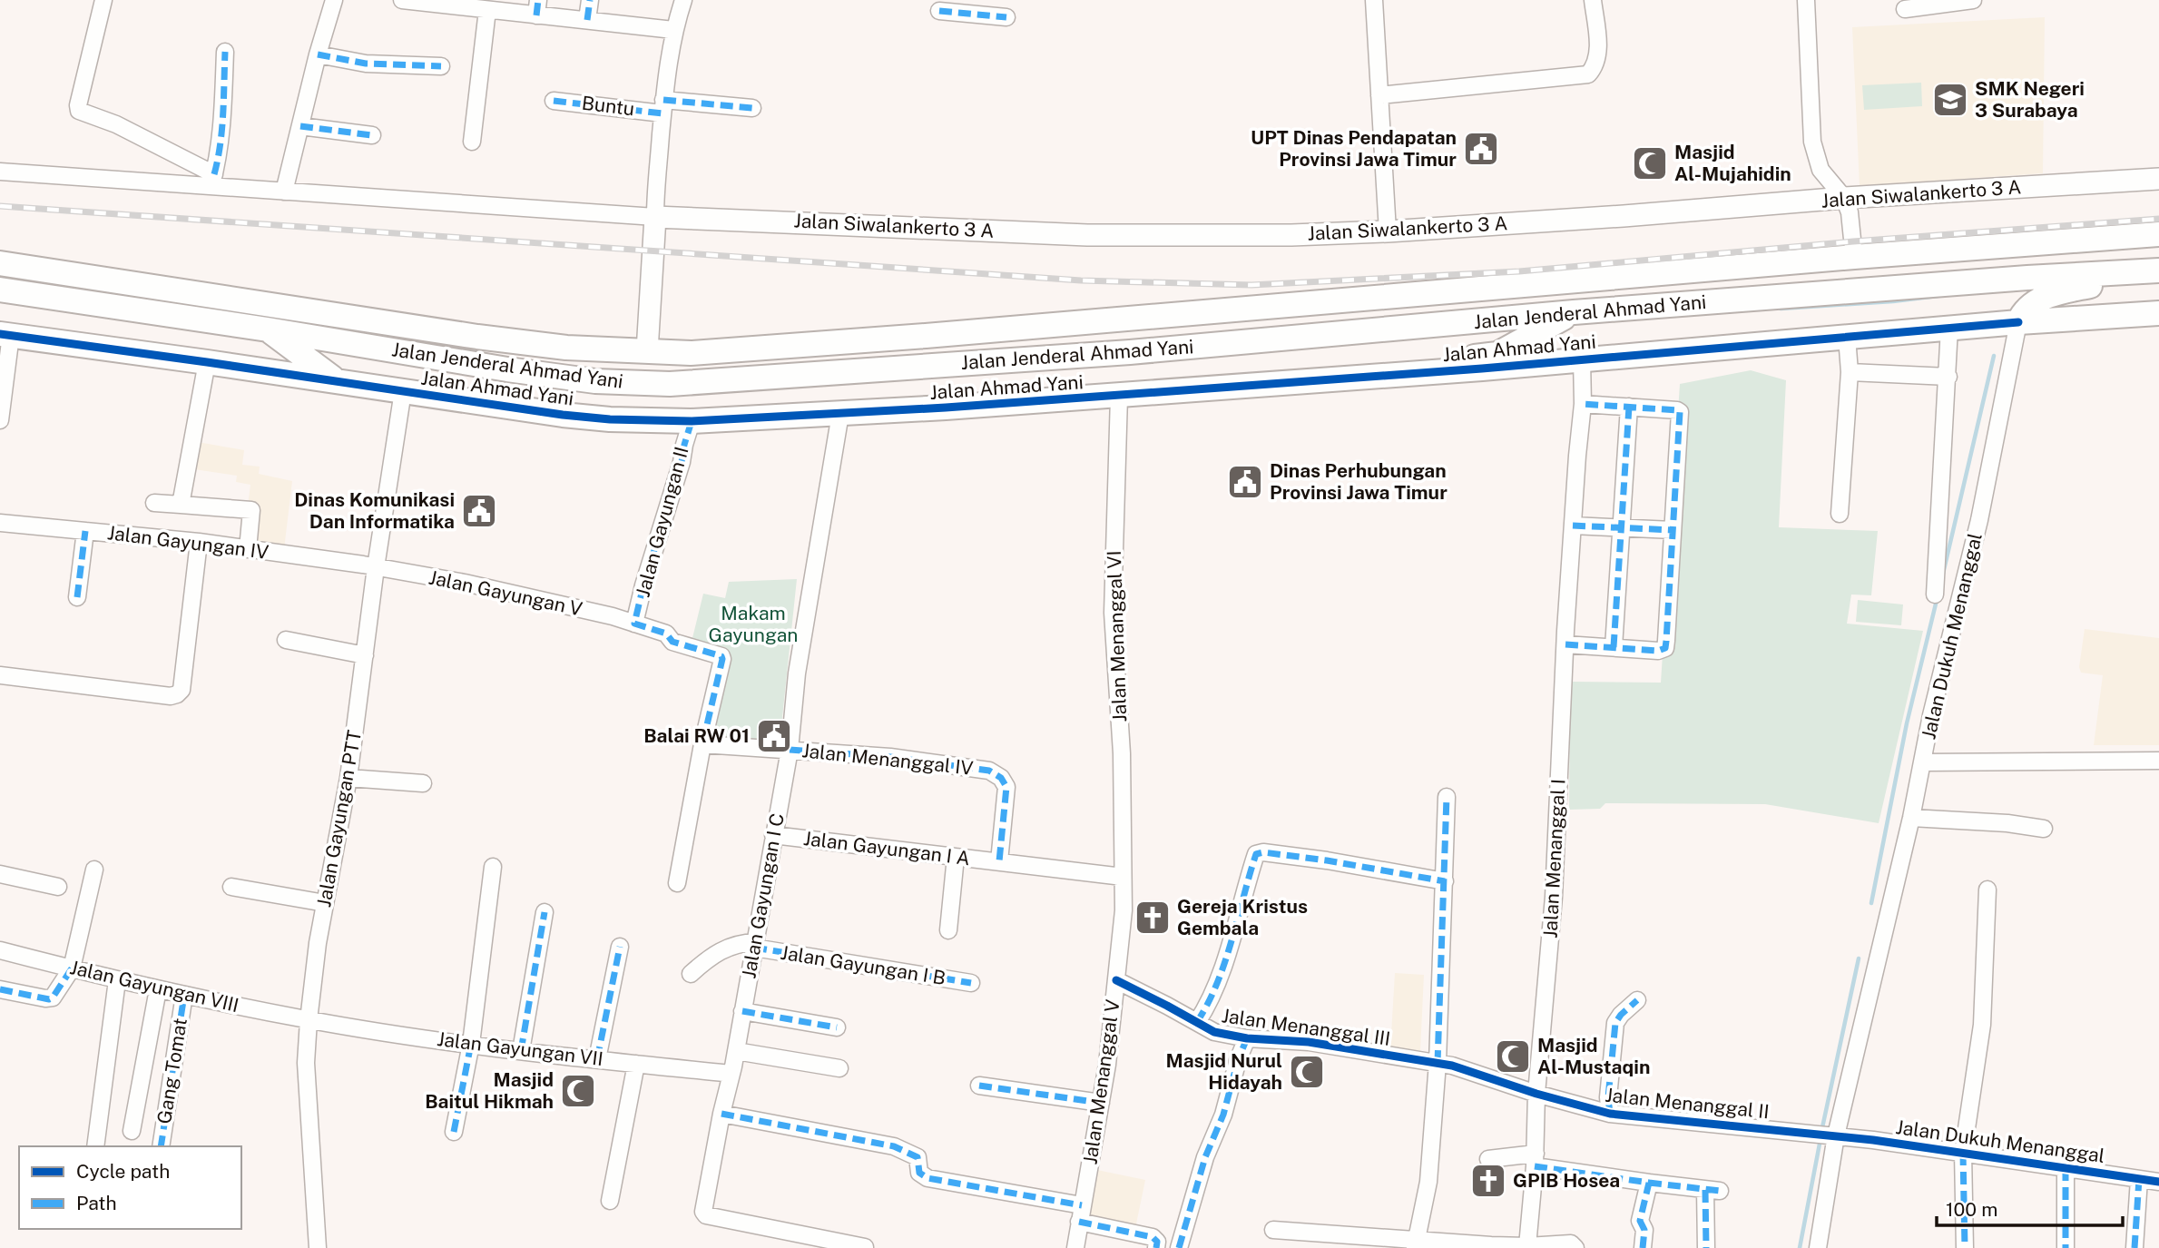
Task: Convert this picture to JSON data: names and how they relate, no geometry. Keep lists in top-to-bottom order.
{
  "streets": {
    "highway": ["Jalan Jenderal Ahmad Yani", "Jalan Ahmad Yani"],
    "main road": ["Jalan Siwalankerto 3 A"],
    "street": [
      "Buntu",
      "Jalan Gayungan II",
      "Jalan Gayungan IV",
      "Jalan Gayungan V",
      "Jalan Menanggal VI",
      "Jalan Dukuh Menanggal",
      "Jalan Menanggal IV",
      "Jalan Gayungan PTT",
      "Jalan Gayungan I A",
      "Jalan Menanggal I",
      "Jalan Gayungan I C",
      "Jalan Gayungan I B",
      "Jalan Gayungan VIII",
      "Jalan Menanggal III",
      "Jalan Gayungan VII",
      "Gang Tomat",
      "Jalan Menanggal V",
      "Jalan Menanggal II"
    ]
  },
  "crossings": [
    ["Jalan Ahmad Yani", "Jalan Gayungan II"],
    ["Jalan Ahmad Yani", "Jalan Menanggal VI"],
    ["Jalan Ahmad Yani", "Jalan Dukuh Menanggal"],
    ["Jalan Ahmad Yani", "Jalan Gayungan PTT"],
    ["Jalan Ahmad Yani", "Jalan Menanggal I"],
    ["Jalan Ahmad Yani", "Jalan Gayungan I C"],
    ["Jalan Gayungan II", "Jalan Gayungan V"],
    ["Jalan Gayungan IV", "Jalan Gayungan V"],
    ["Jalan Gayungan IV", "Jalan Gayungan PTT"],
    ["Jalan Gayungan V", "Jalan Menanggal IV"],
    ["Jalan Gayungan V", "Jalan Gayungan PTT"],
    ["Jalan Menanggal VI", "Jalan Menanggal V"],
    ["Jalan Dukuh Menanggal", "Jalan Menanggal II"],
    ["Jalan Menanggal IV", "Jalan Gayungan I A"],
    ["Jalan Menanggal IV", "Jalan Gayungan I C"],
    ["Jalan Gayungan PTT", "Jalan Gayungan VIII"],
    ["Jalan Gayungan PTT", "Jalan Gayungan VII"],
    ["Jalan Gayungan I A", "Jalan Gayungan I C"],
    ["Jalan Menanggal I", "Jalan Menanggal III"],
    ["Jalan Menanggal I", "Jalan Menanggal II"],
    ["Jalan Gayungan I C", "Jalan Gayungan I B"],
    ["Jalan Gayungan I C", "Jalan Gayungan VII"],
    ["Jalan Gayungan VIII", "Jalan Gayungan VII"],
    ["Jalan Gayungan VIII", "Gang Tomat"],
    ["Jalan Menanggal III", "Jalan Menanggal V"],
    ["Jalan Menanggal III", "Jalan Menanggal II"]
  ],
  "parks": ["Makam Gayungan"],
  "places": {
    "school or university": ["SMK Negeri 3 Surabaya"],
    "public building": [
      "UPT Dinas Pendapatan Provinsi Jawa Timur",
      "Dinas Perhubungan Provinsi Jawa Timur",
      "Dinas Komunikasi Dan Informatika",
      "Balai RW 01"
    ],
    "mosque": [
      "Masjid Al-Mujahidin",
      "Masjid Al-Mustaqin",
      "Masjid Nurul Hidayah",
      "Masjid Baitul Hikmah"
    ],
    "church": ["Gereja Kristus Gembala", "GPIB Hosea"]
  },
  "legend": ["Cycle path", "Path"],
  "scale_bar": "100 m"
}
